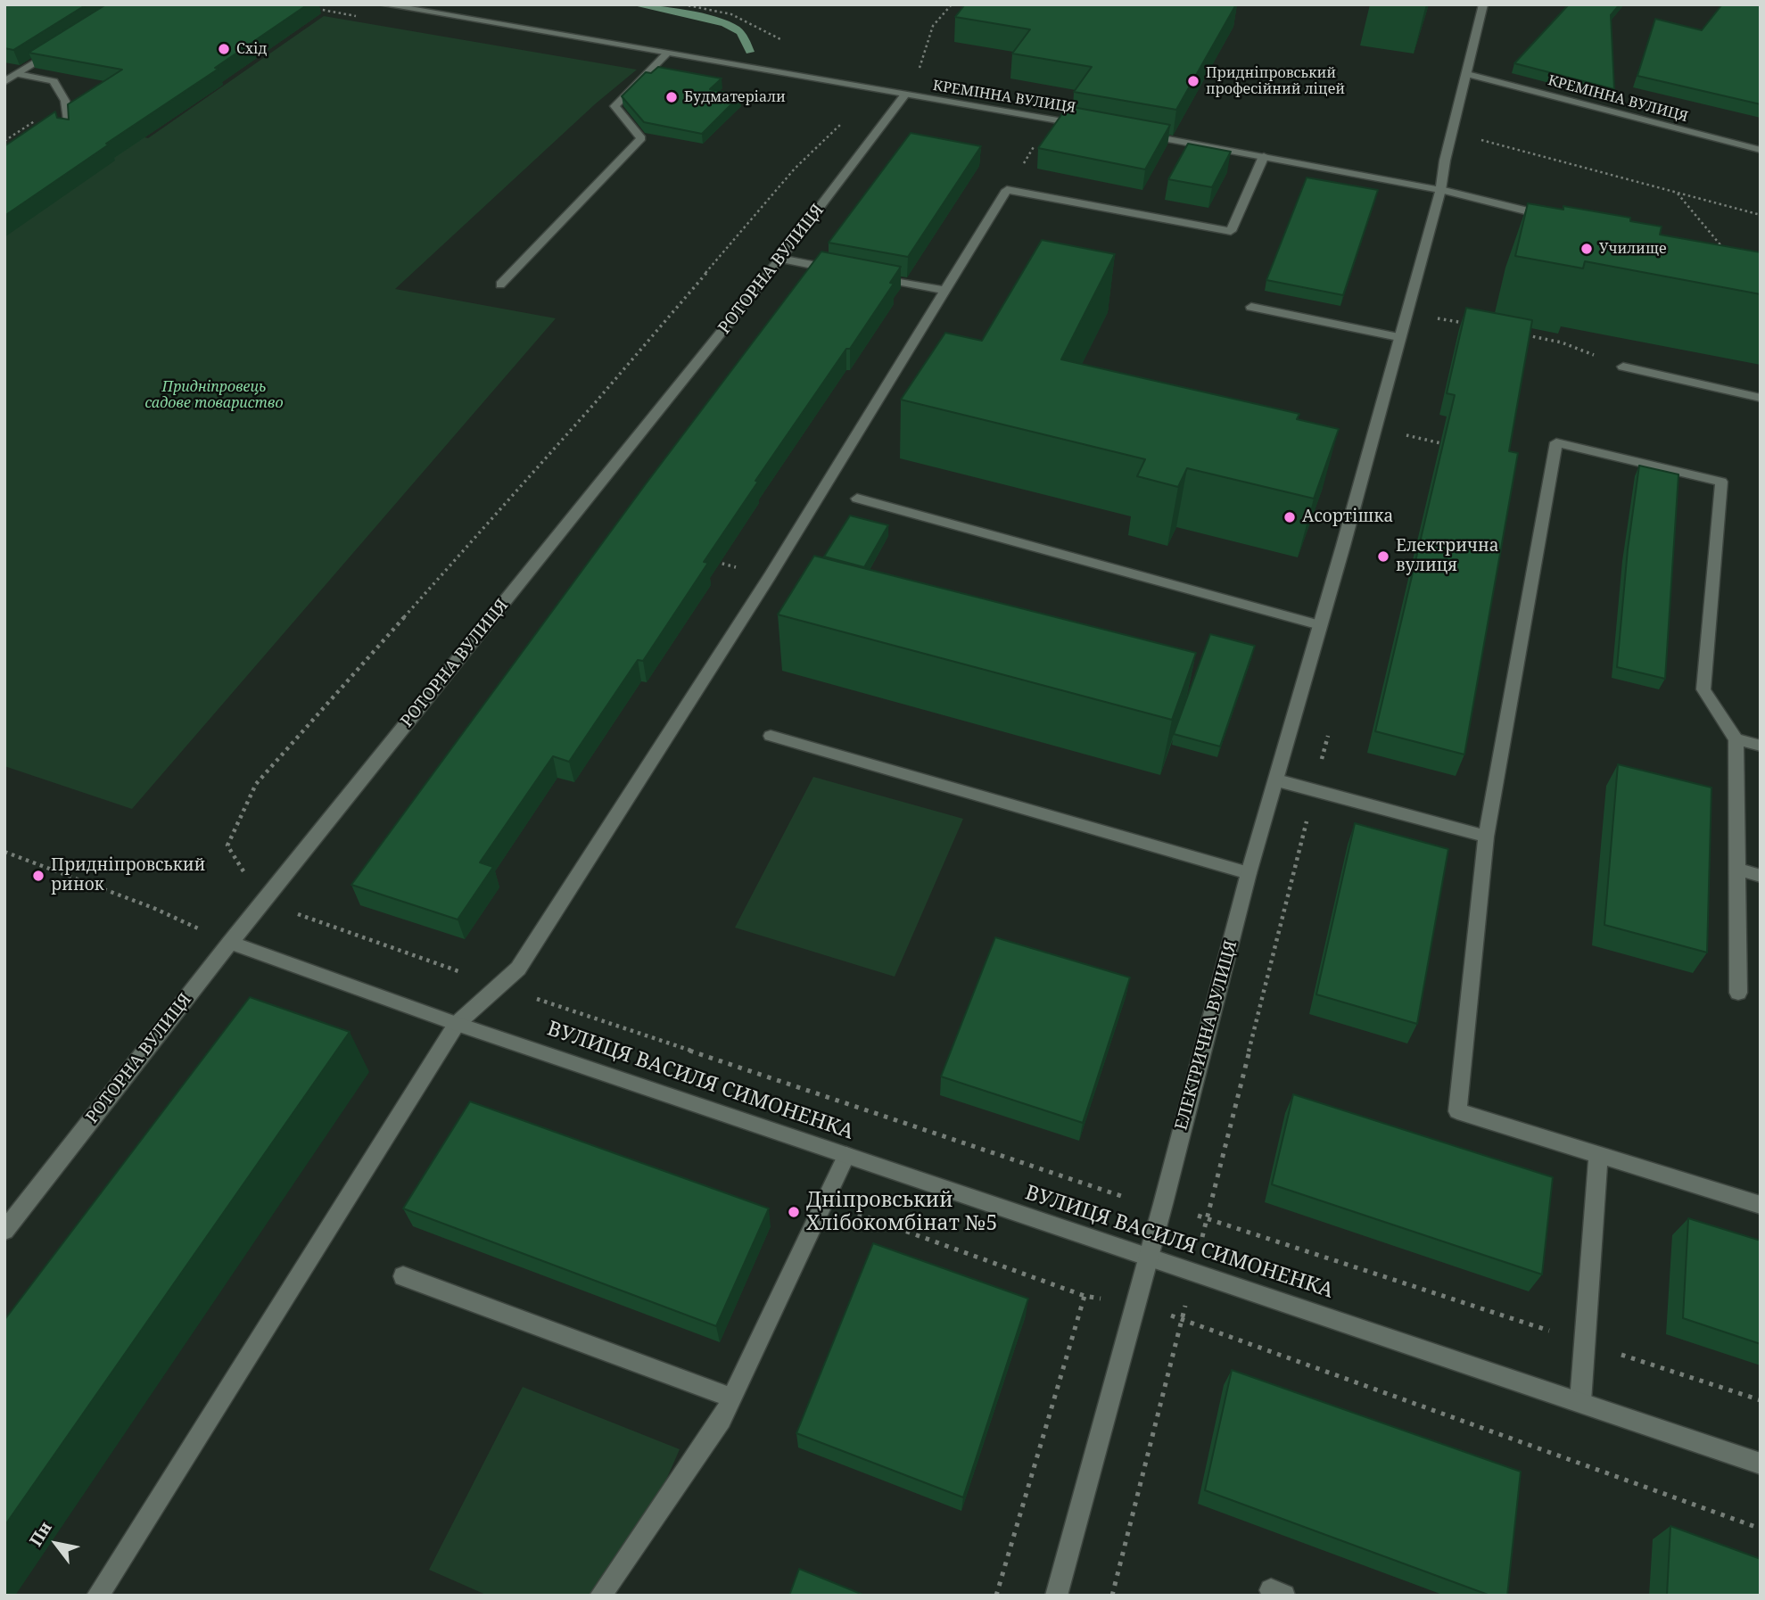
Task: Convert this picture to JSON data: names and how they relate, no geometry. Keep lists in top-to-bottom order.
{
  "streets": {
    "street": [
      "КРЕМІННА ВУЛИЦЯ",
      "РОТОРНА ВУЛИЦЯ",
      "ЕЛЕКТРИЧНА ВУЛИЦЯ",
      "ВУЛИЦЯ ВАСИЛЯ СИМОНЕНКА"
    ]
  },
  "crossings": [
    ["КРЕМІННА ВУЛИЦЯ", "РОТОРНА ВУЛИЦЯ"],
    ["КРЕМІННА ВУЛИЦЯ", "ЕЛЕКТРИЧНА ВУЛИЦЯ"],
    ["РОТОРНА ВУЛИЦЯ", "ВУЛИЦЯ ВАСИЛЯ СИМОНЕНКА"],
    ["ЕЛЕКТРИЧНА ВУЛИЦЯ", "ВУЛИЦЯ ВАСИЛЯ СИМОНЕНКА"]
  ],
  "parks": ["Придніпровець садове товариство"],
  "places": [
    "Схід",
    "Придніпровський професійний ліцей",
    "Будматеріали",
    "Училище",
    "Асортішка",
    "Електрична вулиця",
    "Придніпровський ринок",
    "Дніпровський Хлібокомбінат №5"
  ],
  "north": "top left"
}
